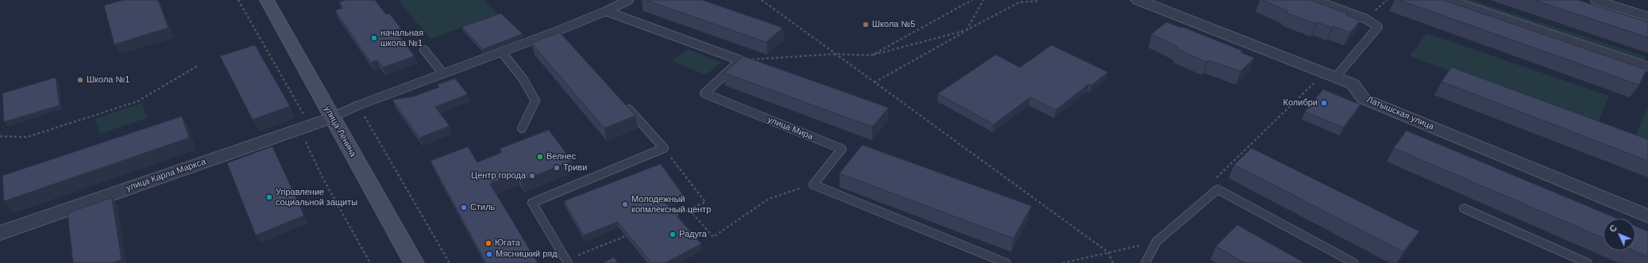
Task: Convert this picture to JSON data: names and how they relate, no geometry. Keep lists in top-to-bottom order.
{
  "streets": {
    "street": ["Латышская улица", "улица Ленина", "улица Карла Маркса"],
    "lane": ["улица Мира"]
  },
  "crossings": [
    ["улица Ленина", "улица Карла Маркса"]
  ],
  "places": [
    "Школа №5",
    "начальная школа №1",
    "Школа №1",
    "Колибри",
    "Велнес",
    "Триви",
    "Центр города",
    "Управление социальной защиты",
    "Молодежный копмлексный центр",
    "Стиль",
    "Радуга",
    "Югата",
    "Мясницкий ряд"
  ],
  "north": "top left"
}
